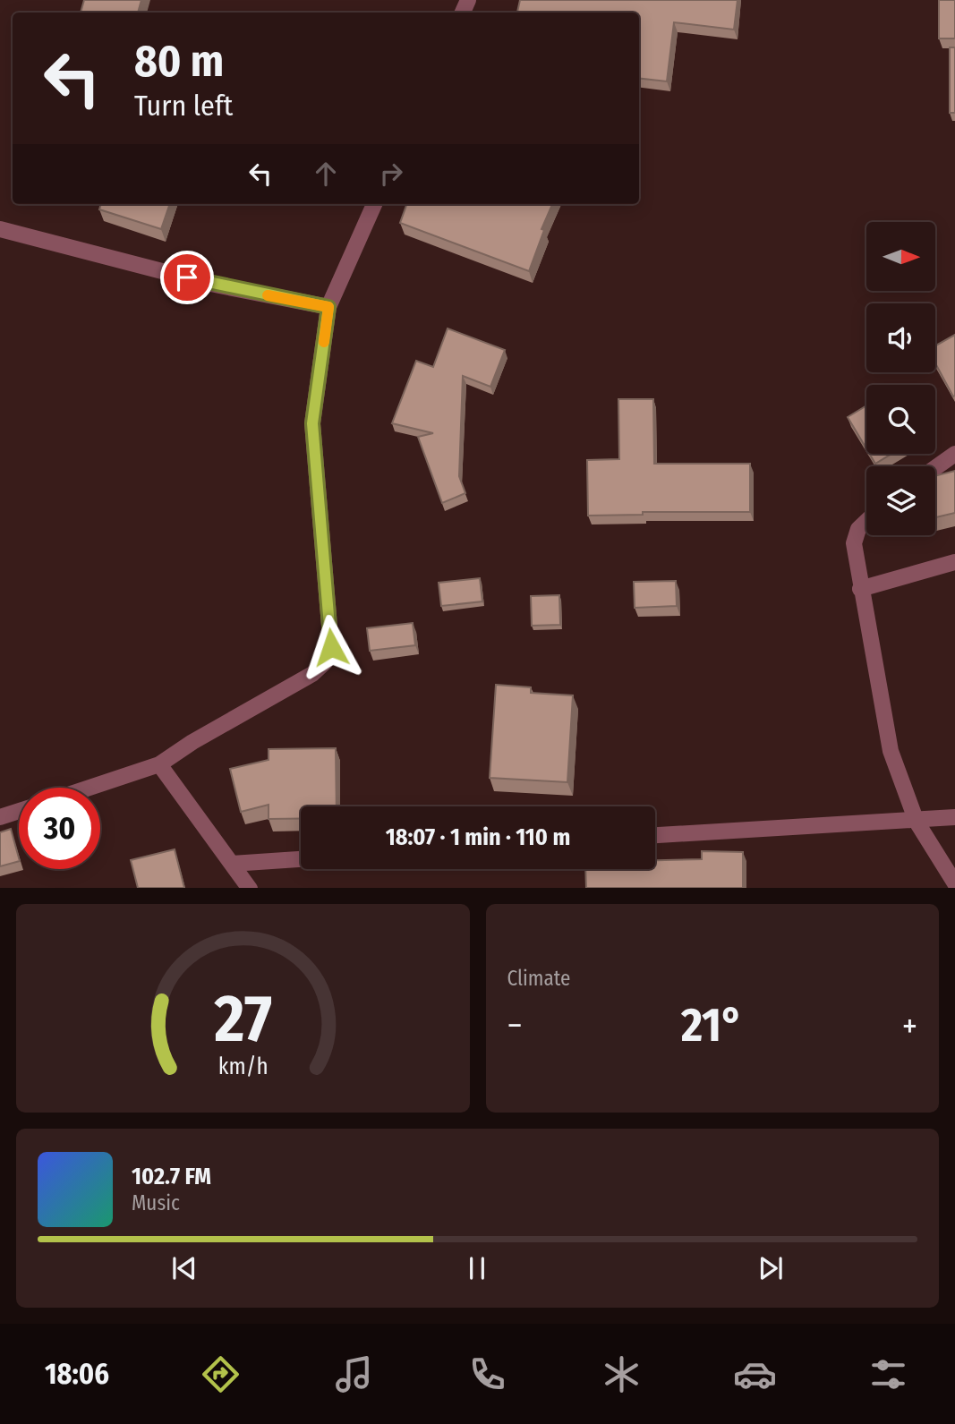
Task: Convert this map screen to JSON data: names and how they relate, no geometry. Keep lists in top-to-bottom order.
{
  "north": "right",
  "page": {
    "turn": ["80 m", "Turn left"],
    "limit": "30",
    "trip": "18:07 · 1 min · 110 m",
    "tile": "Climate",
    "heat": ["−", "21°", "+"],
    "song": ["102.7 FM", "Music"],
    "tabs": "18:06",
    "gauge": ["27", "km/h"]
  }
}
